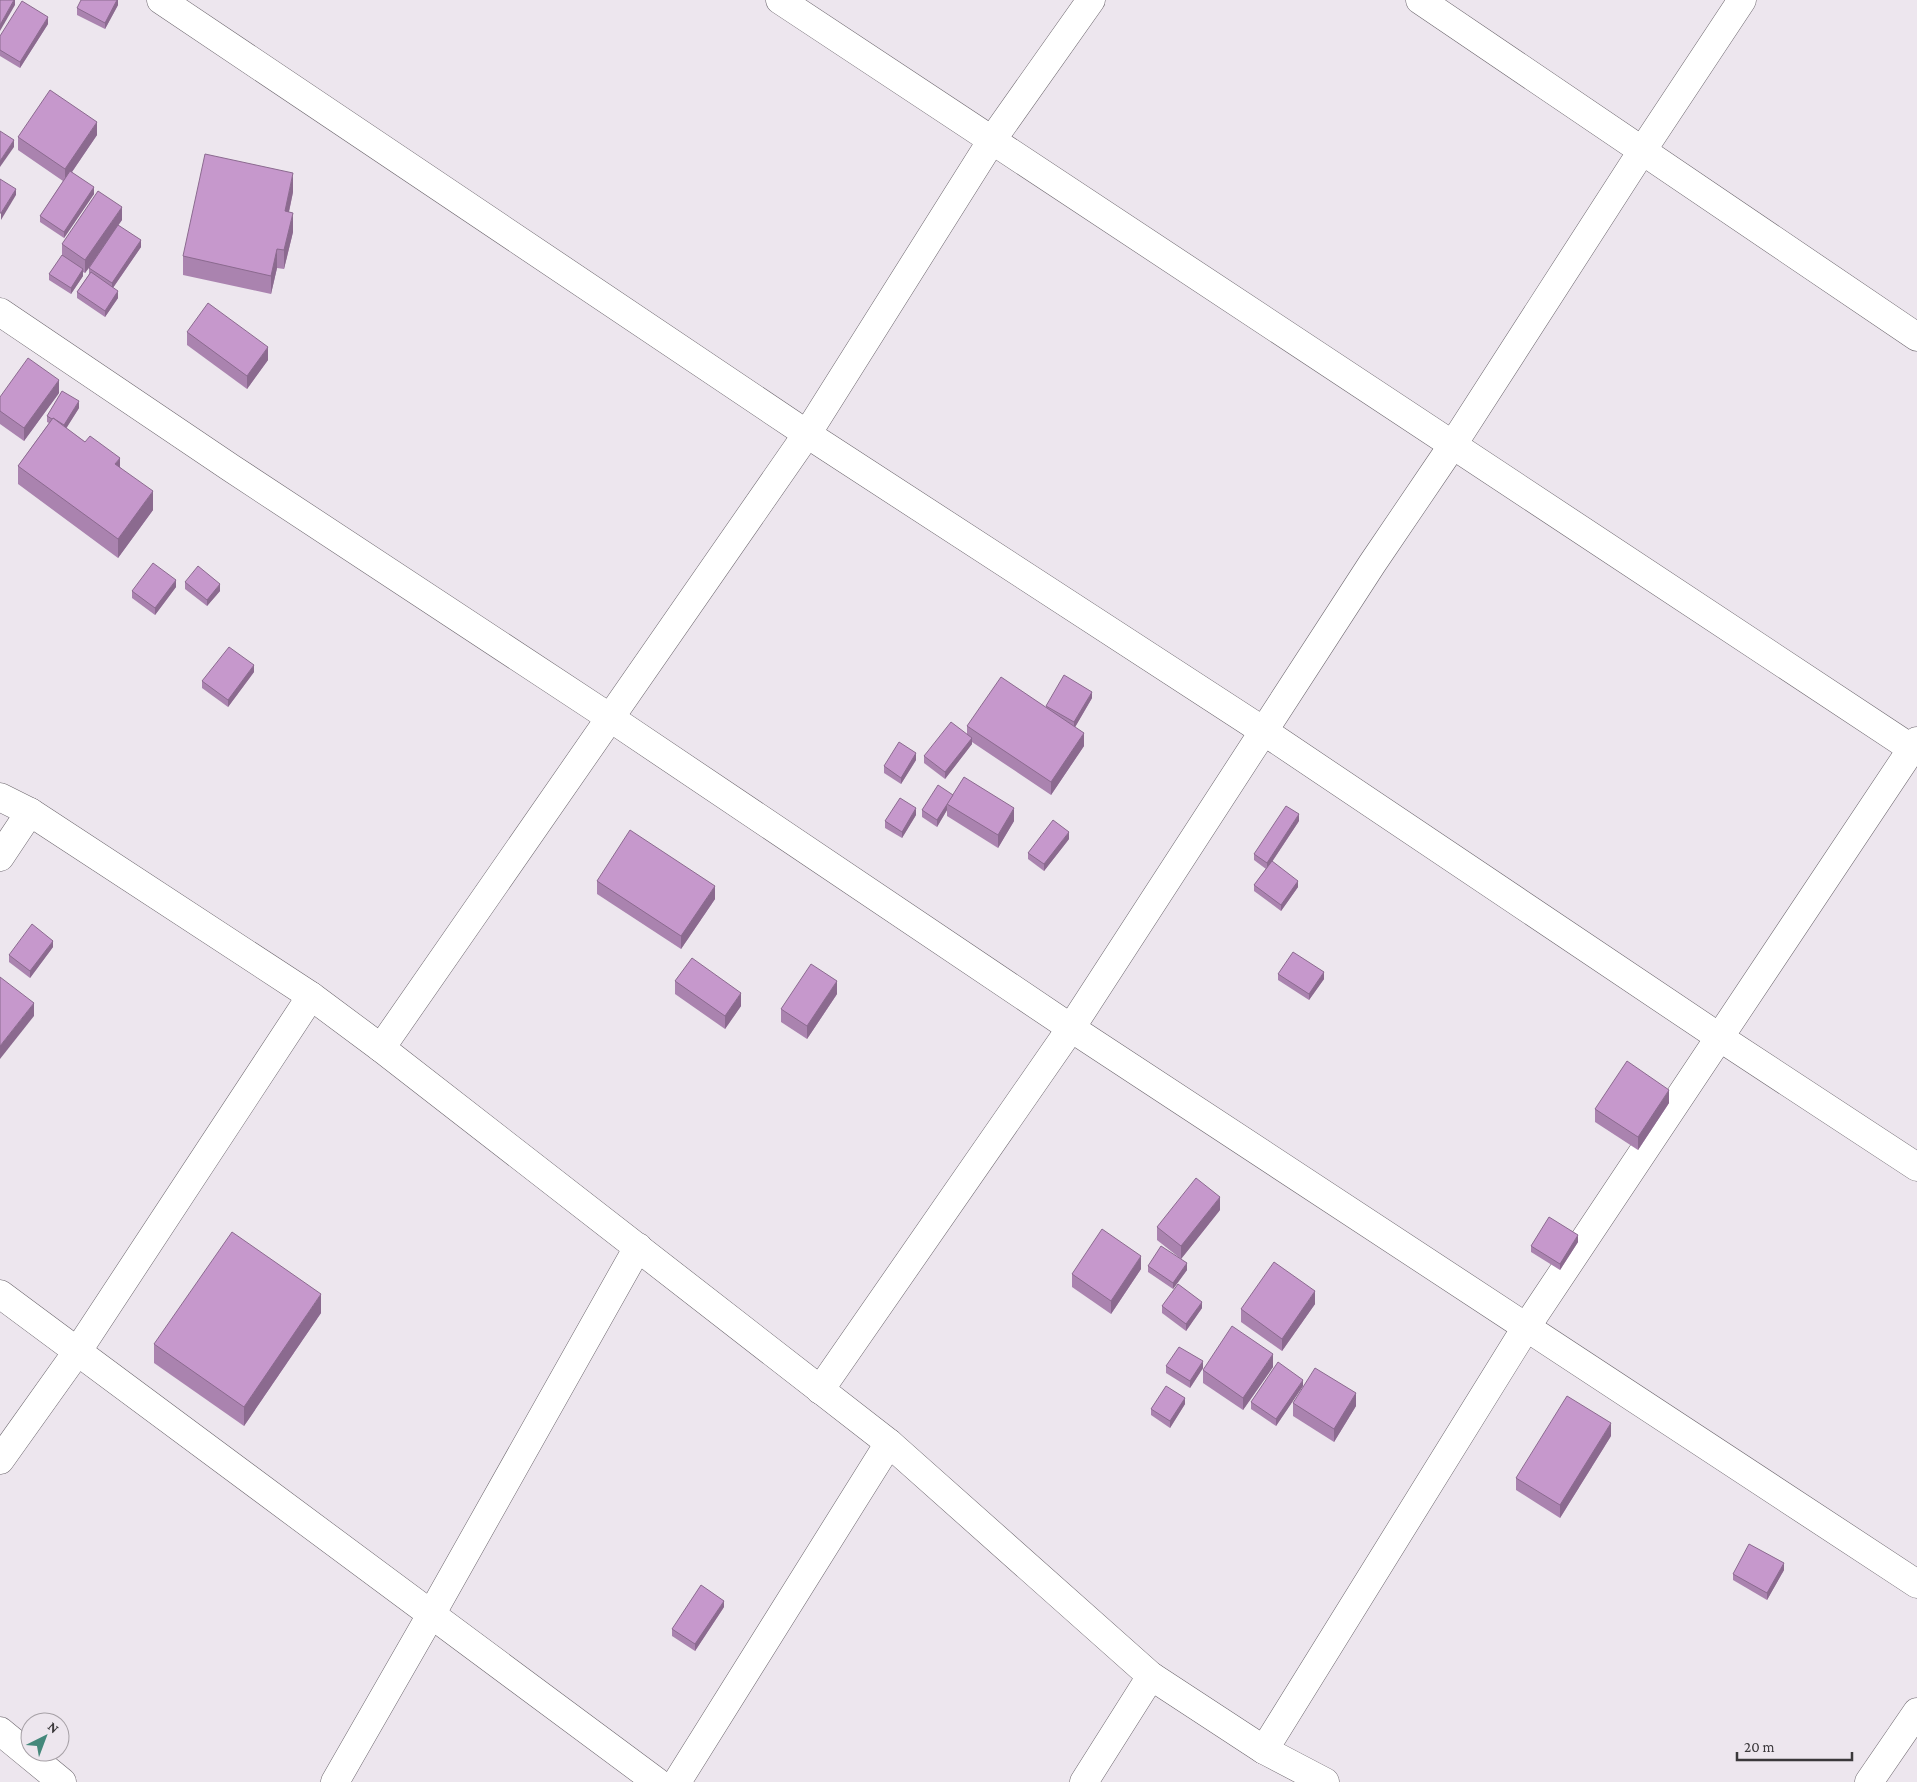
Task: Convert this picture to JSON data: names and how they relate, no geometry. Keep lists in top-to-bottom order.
{
  "scale_bar": "20 m",
  "north": "top right"
}
